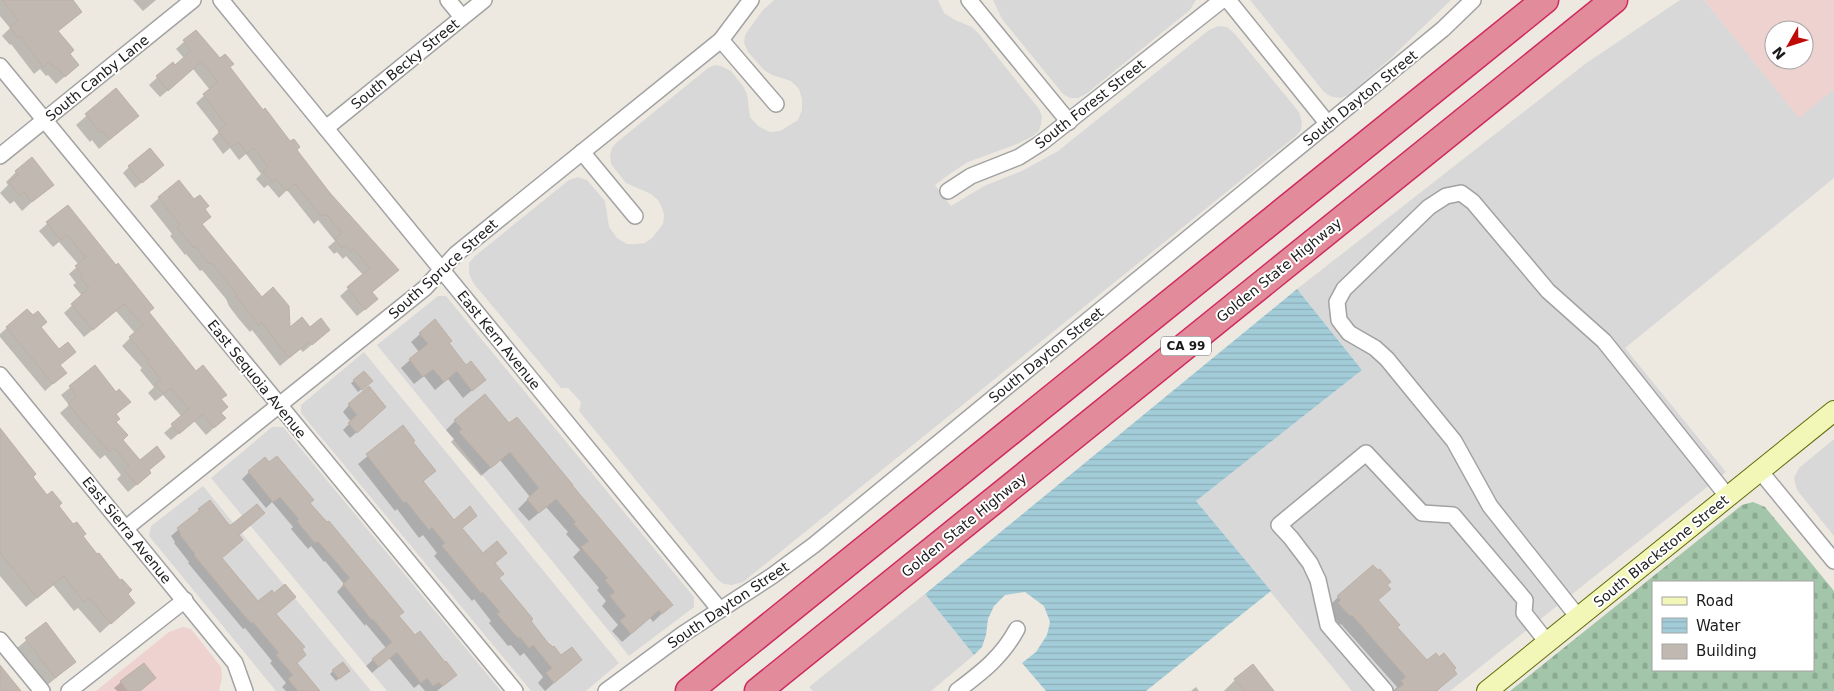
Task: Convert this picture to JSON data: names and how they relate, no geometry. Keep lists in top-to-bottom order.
{
  "streets": {
    "highway": ["Golden State Highway", "CA 99"],
    "main road": ["South Blackstone Street"],
    "street": [
      "South Becky Street",
      "South Canby Lane",
      "South Dayton Street",
      "South Forest Street",
      "South Spruce Street",
      "East Kern Avenue",
      "East Sequoia Avenue",
      "East Sierra Avenue"
    ]
  },
  "crossings": [
    ["South Becky Street", "East Kern Avenue"],
    ["South Canby Lane", "East Sequoia Avenue"],
    ["South Dayton Street", "East Kern Avenue"],
    ["South Spruce Street", "East Kern Avenue"],
    ["South Spruce Street", "East Sequoia Avenue"],
    ["South Spruce Street", "East Sierra Avenue"]
  ],
  "legend": ["Road", "Water", "Building"],
  "north": "bottom left"
}
